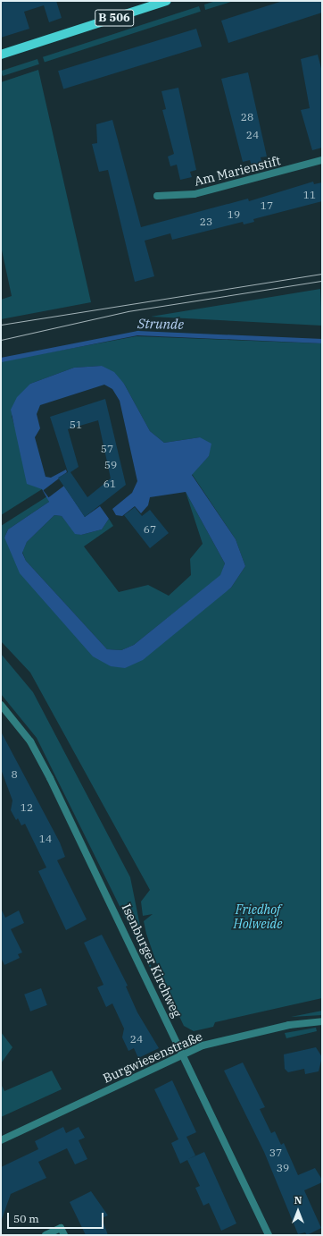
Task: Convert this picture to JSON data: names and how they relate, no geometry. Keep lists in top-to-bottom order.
{
  "streets": {
    "main road": ["B 506"],
    "street": ["Am Marienstift", "Isenburger Kirchweg", "Burgwiesenstraße"]
  },
  "crossings": [
    ["Isenburger Kirchweg", "Burgwiesenstraße"]
  ],
  "water": ["Strunde"],
  "parks": ["Friedhof Holweide"],
  "house_numbers": [
    "28",
    "24",
    "11",
    "17",
    "19",
    "23",
    "51",
    "57",
    "59",
    "61",
    "67",
    "8",
    "12",
    "14",
    "24",
    "37",
    "39"
  ],
  "scale_bar": "50 m",
  "north": "top"
}
